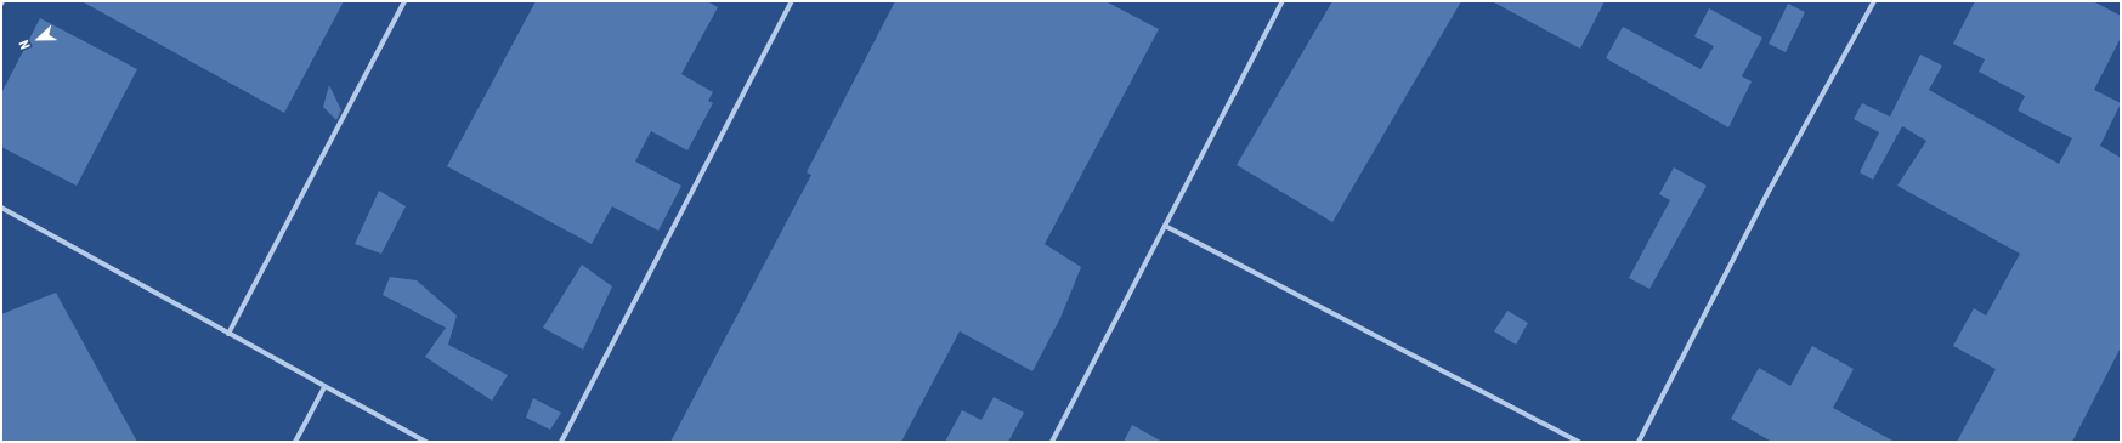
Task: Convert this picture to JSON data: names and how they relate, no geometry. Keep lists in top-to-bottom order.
{
  "north": "left"
}
